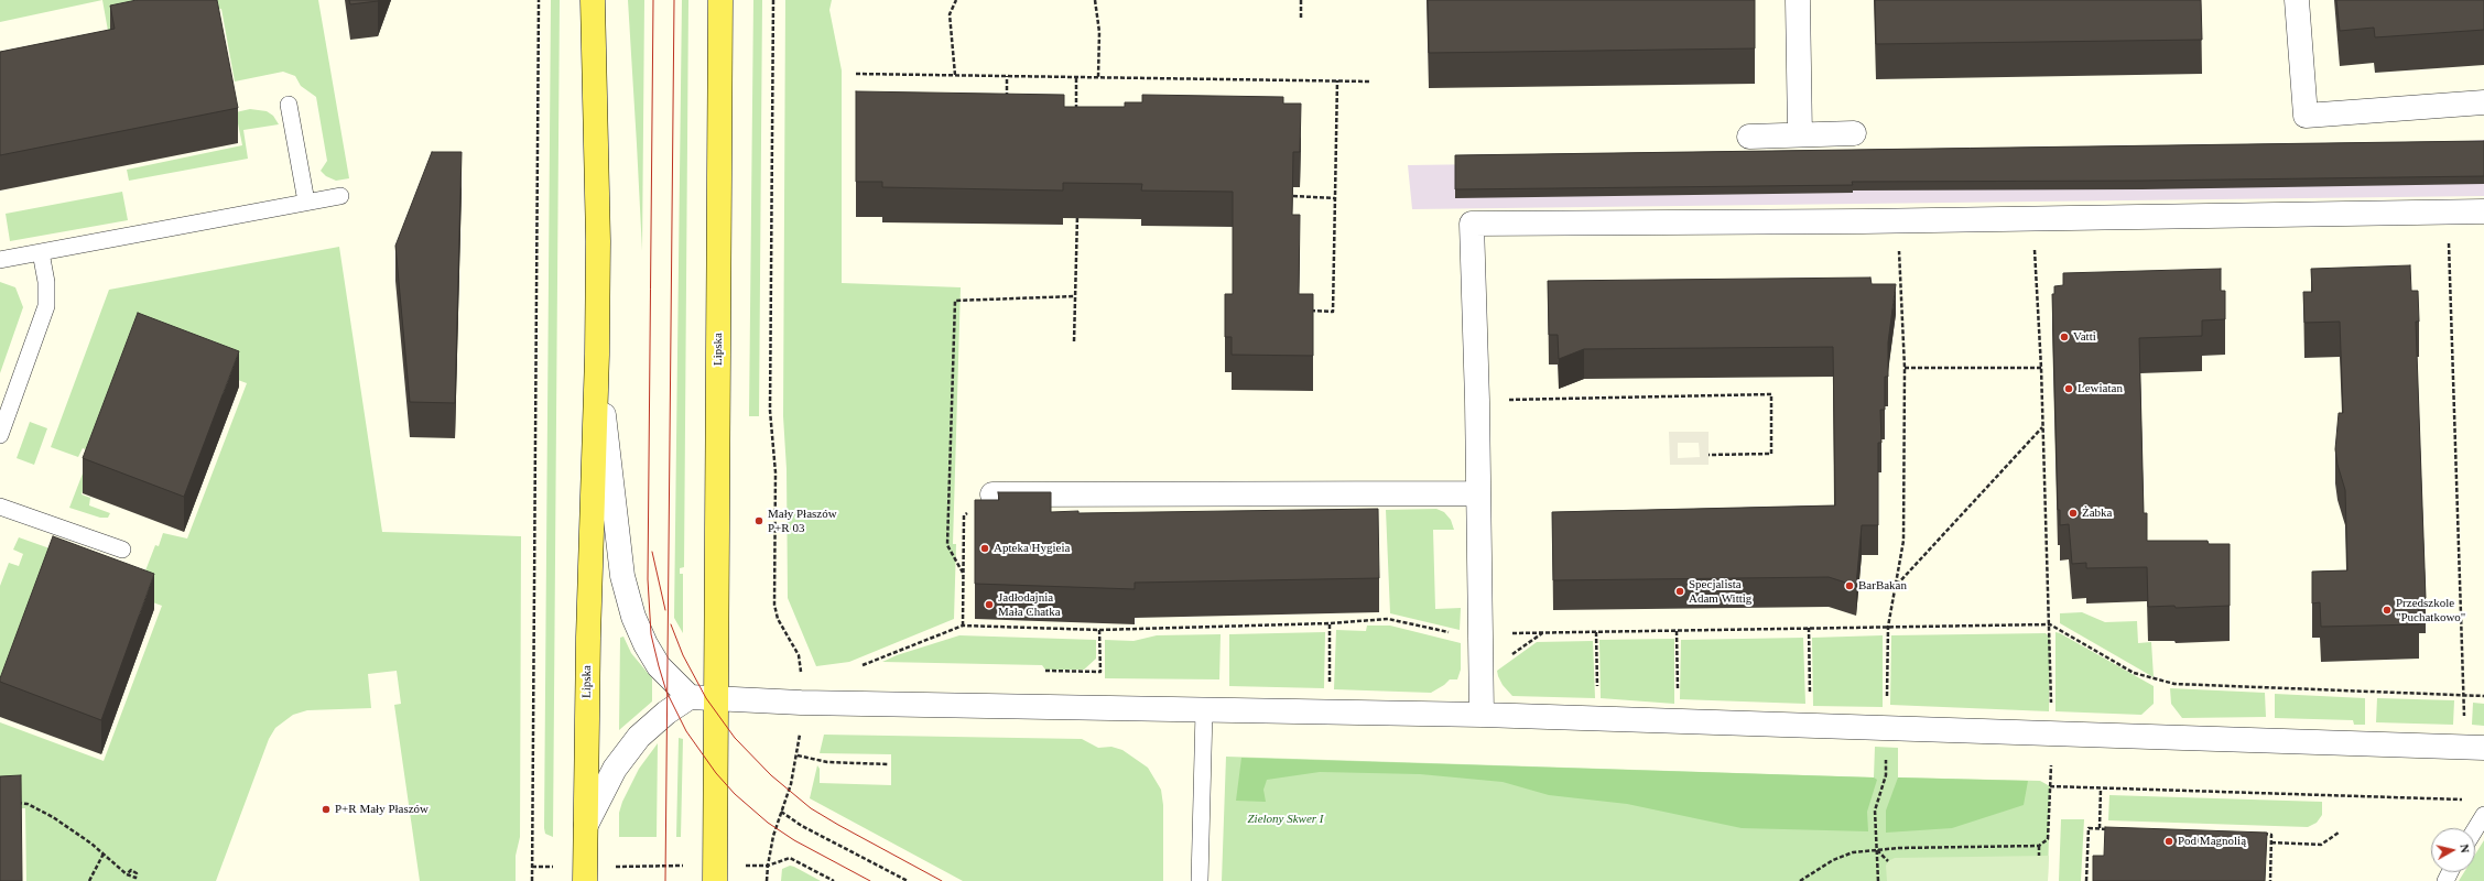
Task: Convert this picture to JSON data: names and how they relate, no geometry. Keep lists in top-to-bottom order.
{
  "streets": {
    "main road": ["Lipska"]
  },
  "parks": ["Zielony Skwer I"],
  "places": [
    "Vatti",
    "Lewiatan",
    "Żabka",
    "Mały Płaszów P+R 03",
    "Apteka Hygieia",
    "BarBakan",
    "Specjalista Adam Wittig",
    "Jadłodajnia Mała Chatka",
    "Przedszkole \"Puchatkowo\"",
    "P+R Mały Płaszów",
    "Pod Magnolią"
  ],
  "north": "right"
}
